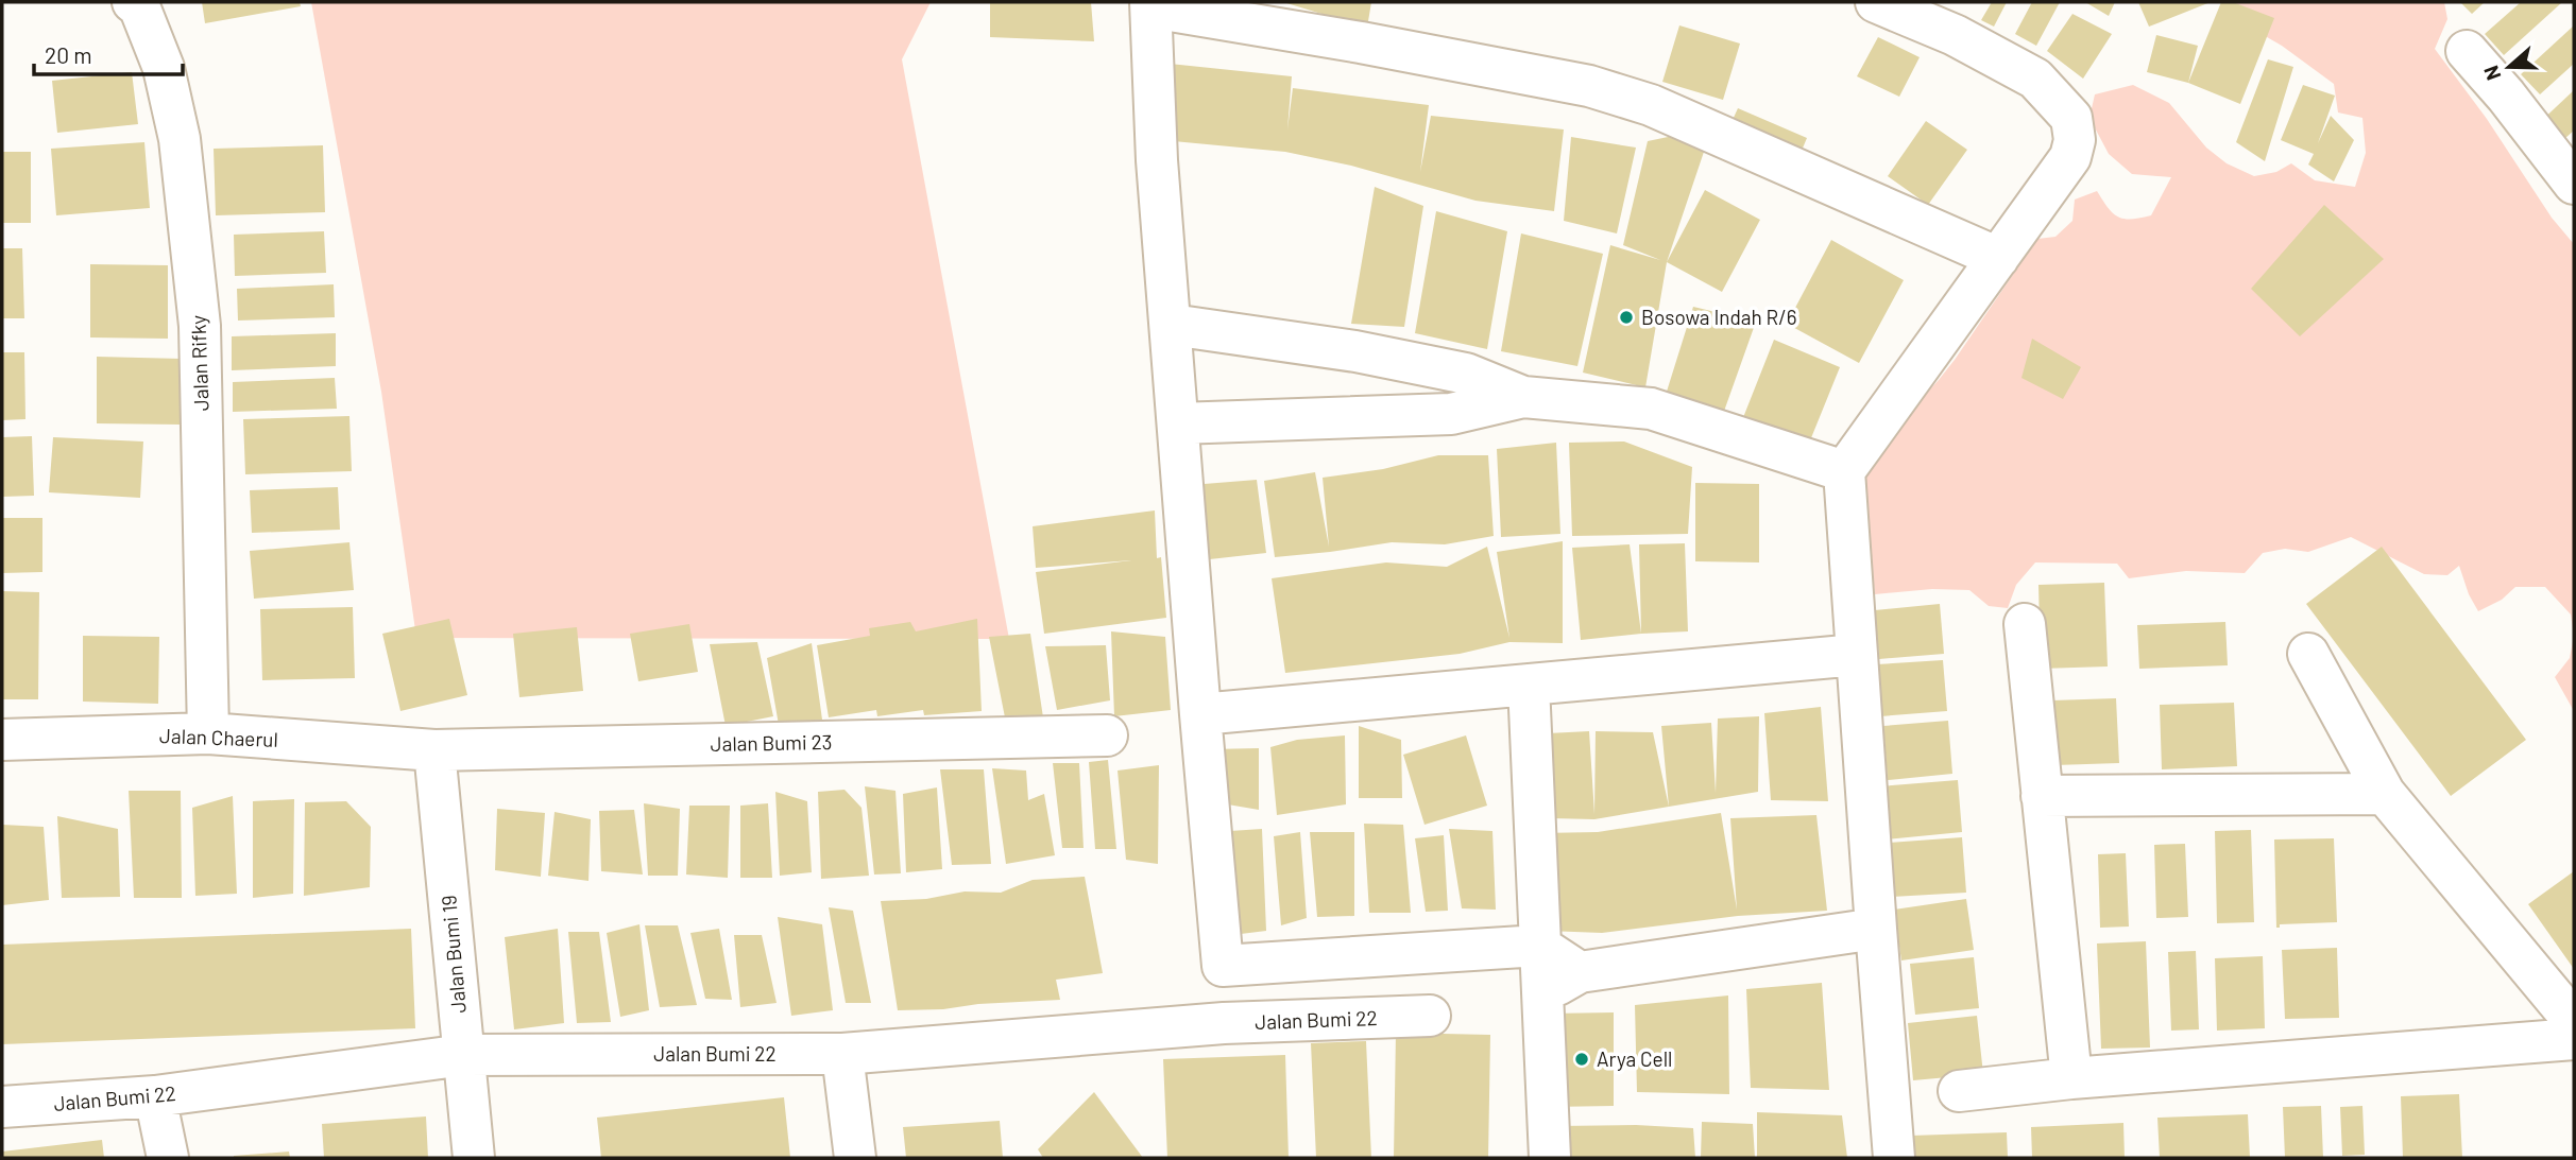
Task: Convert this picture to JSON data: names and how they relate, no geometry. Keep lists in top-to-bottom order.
{
  "streets": {
    "street": [
      "Jalan Rifky",
      "Jalan Chaerul",
      "Jalan Bumi 23",
      "Jalan Bumi 19",
      "Jalan Bumi 22"
    ]
  },
  "crossings": [
    ["Jalan Rifky", "Jalan Chaerul"],
    ["Jalan Chaerul", "Jalan Bumi 23"],
    ["Jalan Chaerul", "Jalan Bumi 19"],
    ["Jalan Bumi 23", "Jalan Bumi 19"],
    ["Jalan Bumi 19", "Jalan Bumi 22"]
  ],
  "places": ["Bosowa Indah R/6", "Arya Cell"],
  "scale_bar": "20 m",
  "north": "left"
}
